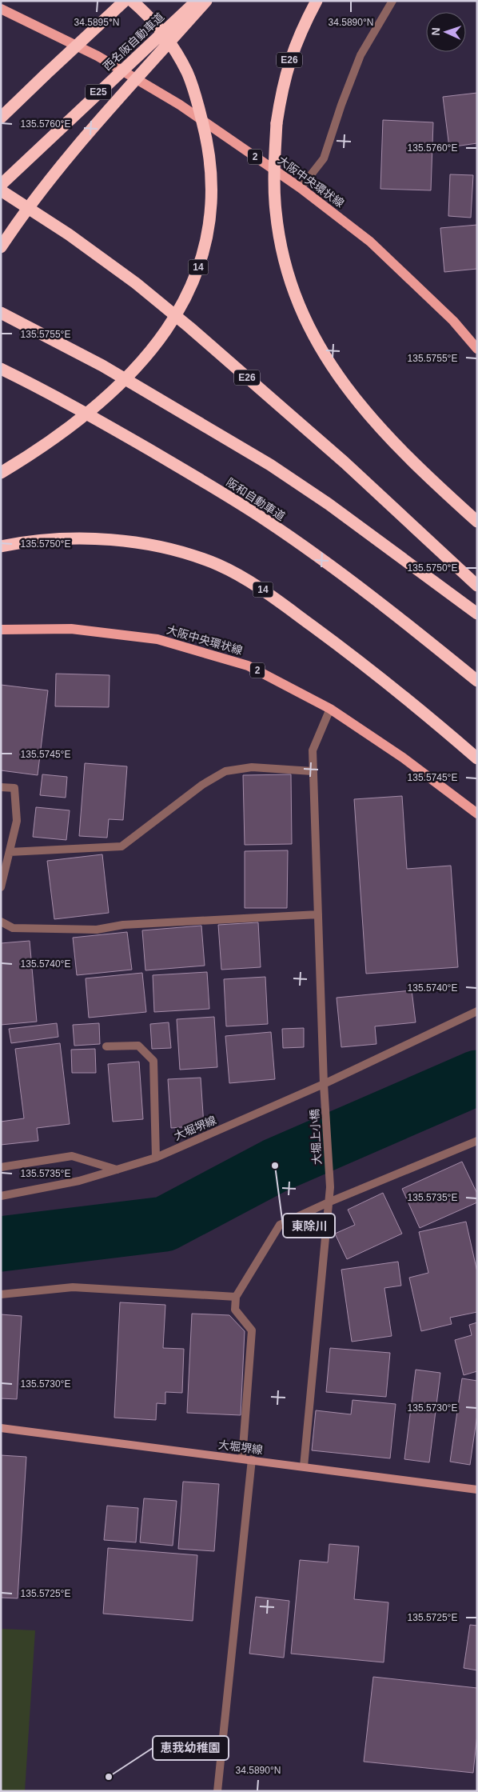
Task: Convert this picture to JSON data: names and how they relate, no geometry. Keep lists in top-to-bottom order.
{
  "streets": {
    "highway": [
      "西名阪自動車道",
      "E26",
      "E25",
      "14",
      "阪和自動車道"
    ],
    "main road": ["2", "大阪中央環状線", "大堀堺線"],
    "street": ["大堀上小橋"]
  },
  "crossings": [
    ["大阪中央環状線", "大堀上小橋"],
    ["大堀堺線", "大堀上小橋"]
  ],
  "places": ["東除川", "恵我幼稚園"],
  "north": "left",
  "coordinates": [
    "34.5895°N",
    "34.5890°N",
    "135.5760°E",
    "135.5755°E",
    "135.5750°E",
    "135.5745°E",
    "135.5740°E",
    "135.5735°E",
    "135.5730°E",
    "135.5725°E"
  ]
}
